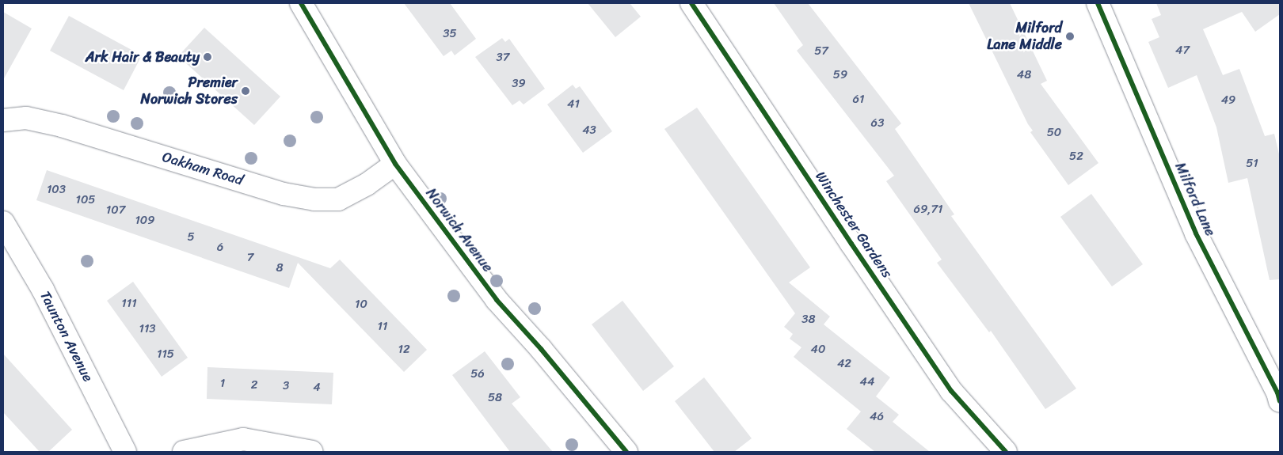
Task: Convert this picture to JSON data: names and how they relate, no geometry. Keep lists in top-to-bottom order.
{
  "streets": {
    "street": [
      "Oakham Road",
      "Milford Lane",
      "Winchester Gardens",
      "Norwich Avenue",
      "Taunton Avenue"
    ]
  },
  "crossings": [
    ["Oakham Road", "Norwich Avenue"]
  ],
  "places": ["Milford Lane Middle", "Ark Hair & Beauty", "Premier Norwich Stores"],
  "house_numbers": [
    "35",
    "47",
    "57",
    "37",
    "59",
    "48",
    "39",
    "61",
    "49",
    "41",
    "63",
    "43",
    "50",
    "52",
    "51",
    "103",
    "105",
    "69,71",
    "107",
    "109",
    "5",
    "6",
    "7",
    "8",
    "111",
    "10",
    "38",
    "11",
    "113",
    "12",
    "40",
    "115",
    "42",
    "56",
    "44",
    "1",
    "2",
    "3",
    "4",
    "58",
    "46"
  ]
}
